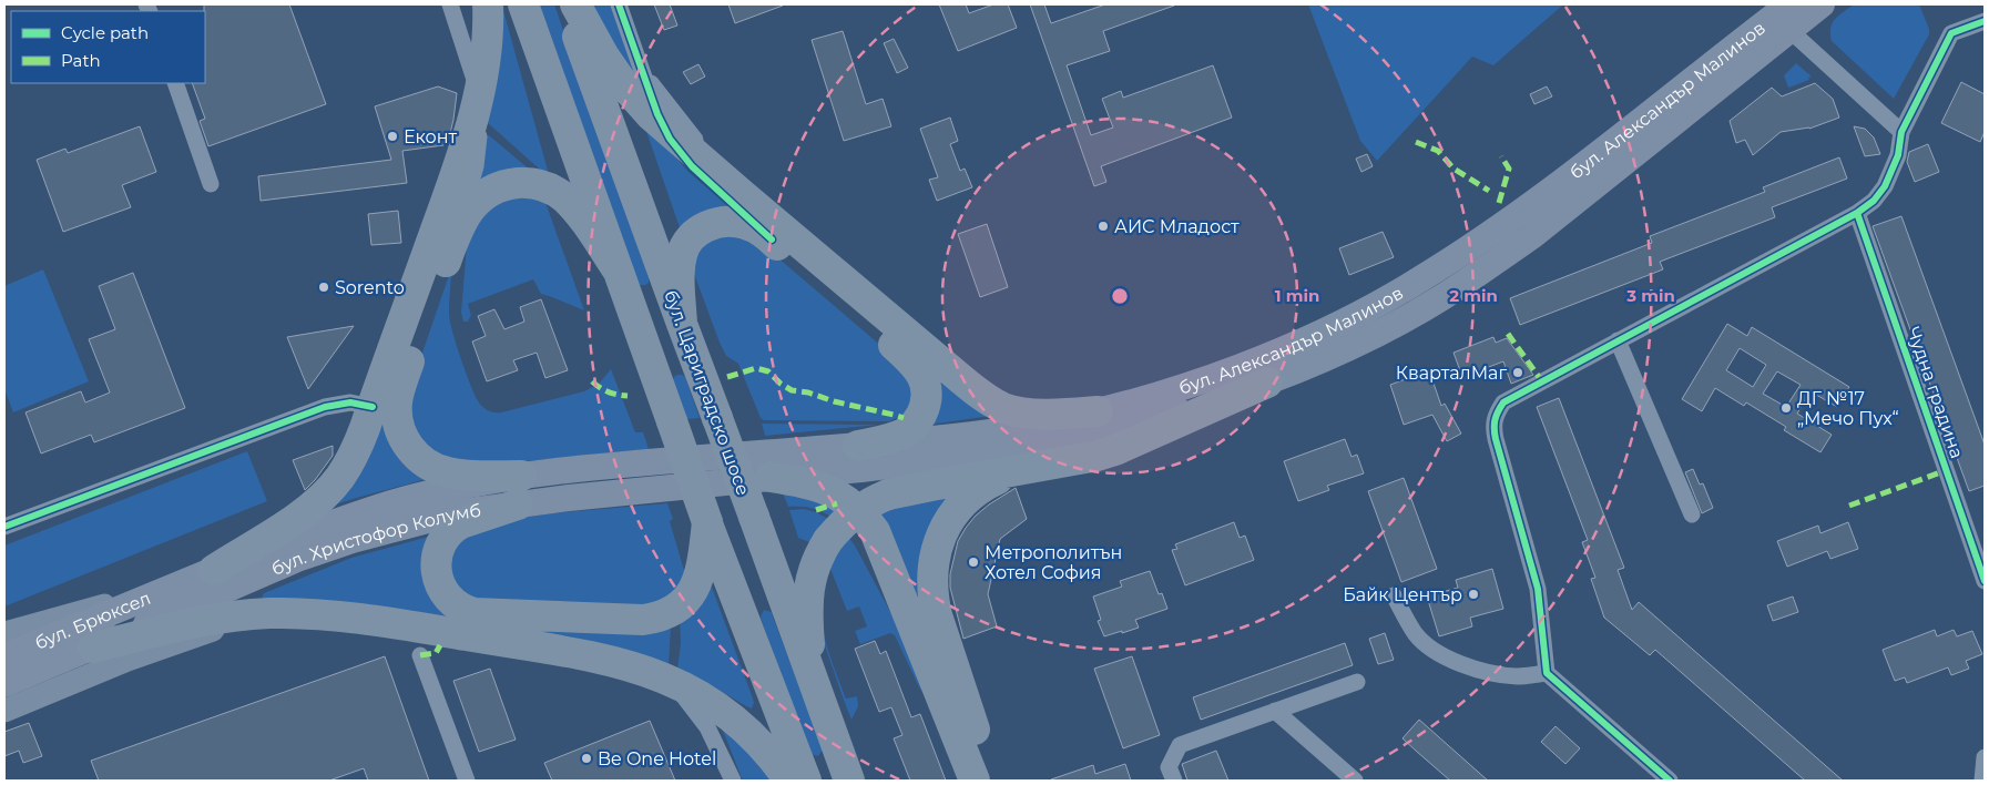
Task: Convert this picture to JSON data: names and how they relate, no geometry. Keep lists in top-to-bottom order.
{
  "streets": {
    "highway": ["бул. Цариградско шосе"],
    "main road": ["бул. Александър Малинов", "бул. Христофор Колумб", "бул. Брюксел"],
    "street": ["Чудна градина"]
  },
  "crossings": [
    ["бул. Александър Малинов", "бул. Христофор Колумб"],
    ["бул. Христофор Колумб", "бул. Брюксел"]
  ],
  "places": [
    "Еконт",
    "АИС Младост",
    "Sorento",
    "КварталМаг",
    "ДГ №17 „Мечо Пух“",
    "Метрополитън Хотел София",
    "Байк Център",
    "Be One Hotel"
  ],
  "legend": ["Cycle path", "Path"],
  "rings": ["1 min", "2 min", "3 min"]
}
